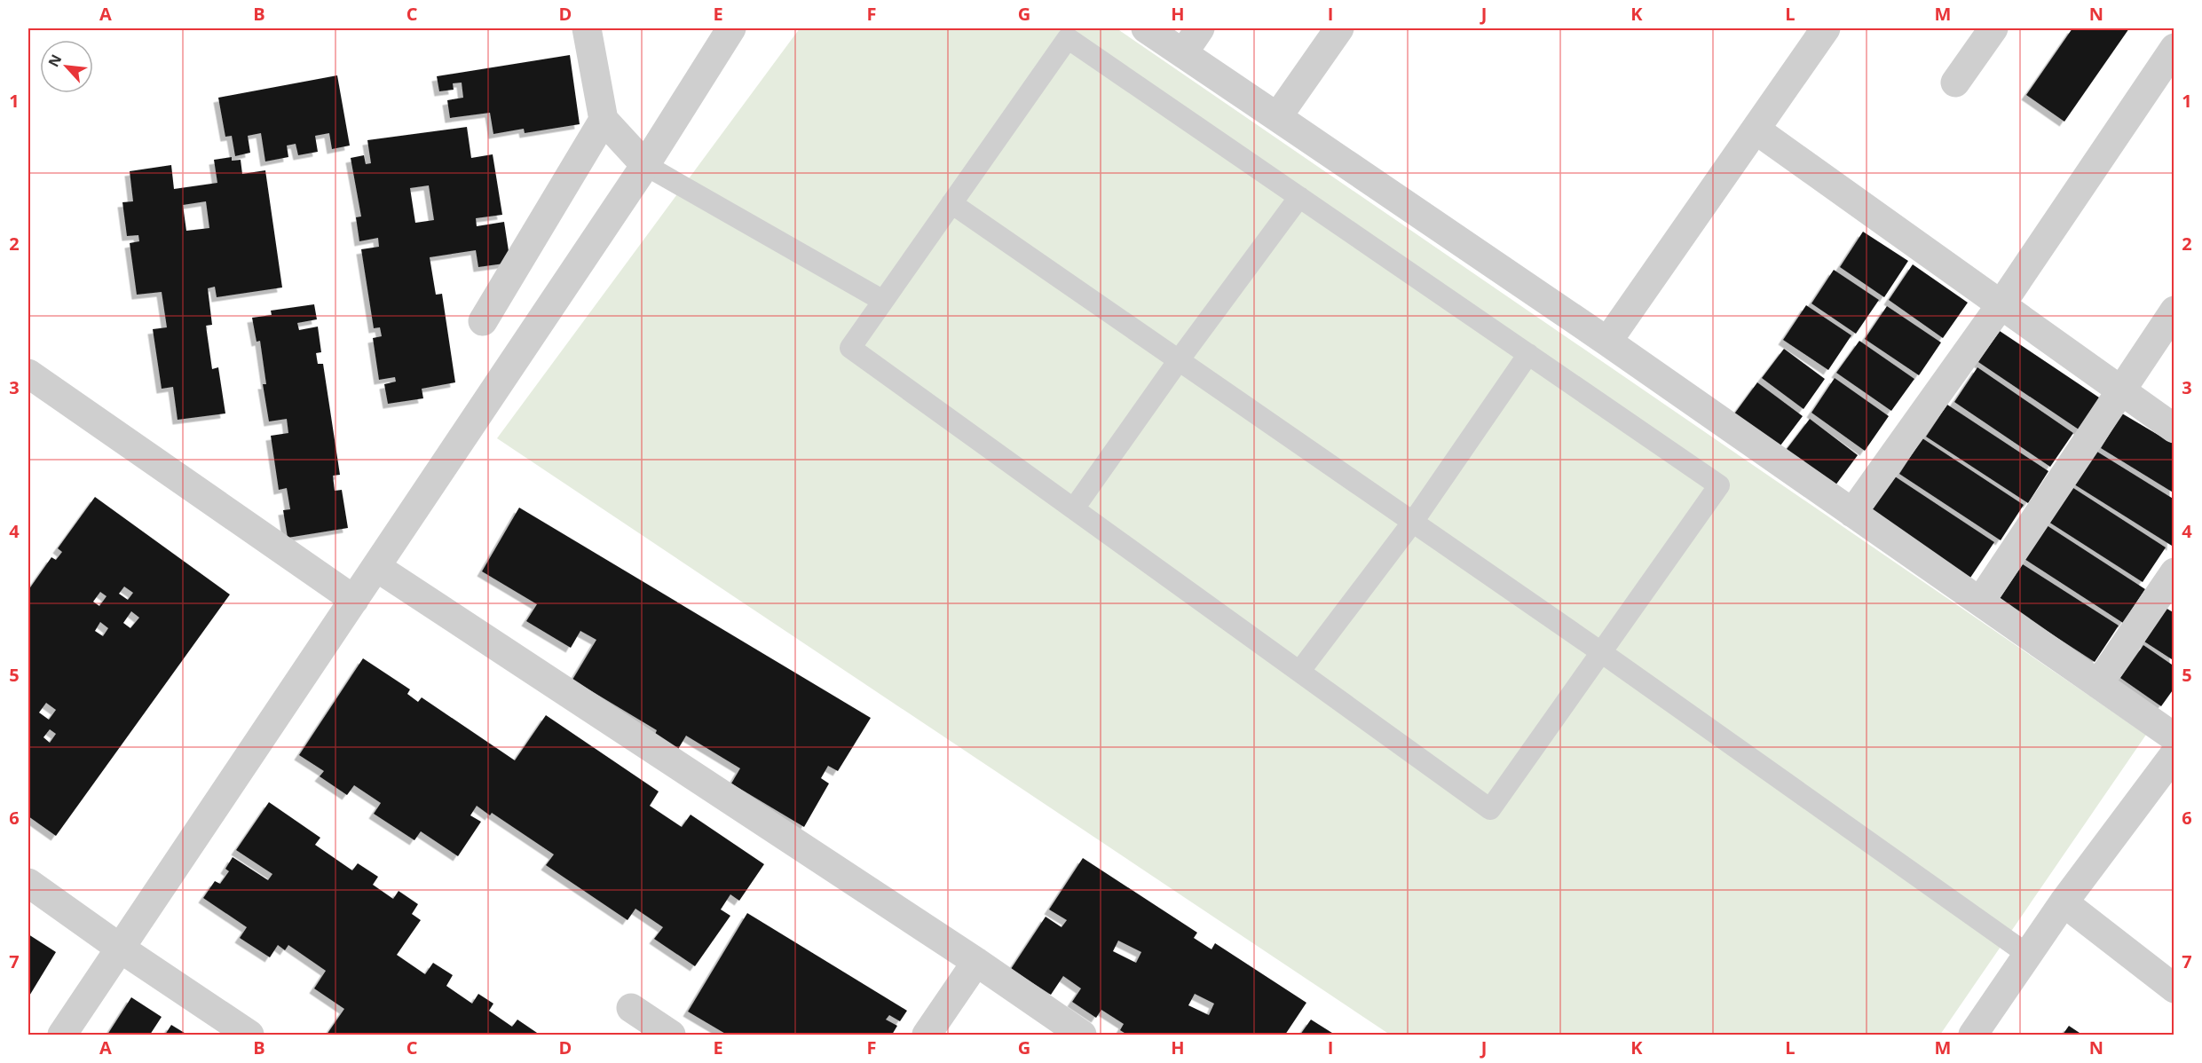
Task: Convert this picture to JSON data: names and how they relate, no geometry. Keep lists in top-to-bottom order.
{
  "north": "top left",
  "grid": {
    "columns": [
      "A",
      "B",
      "C",
      "D",
      "E",
      "F",
      "G",
      "H",
      "I",
      "J",
      "K",
      "L",
      "M",
      "N"
    ],
    "rows": [
      "1",
      "2",
      "3",
      "4",
      "5",
      "6",
      "7"
    ]
  }
}
